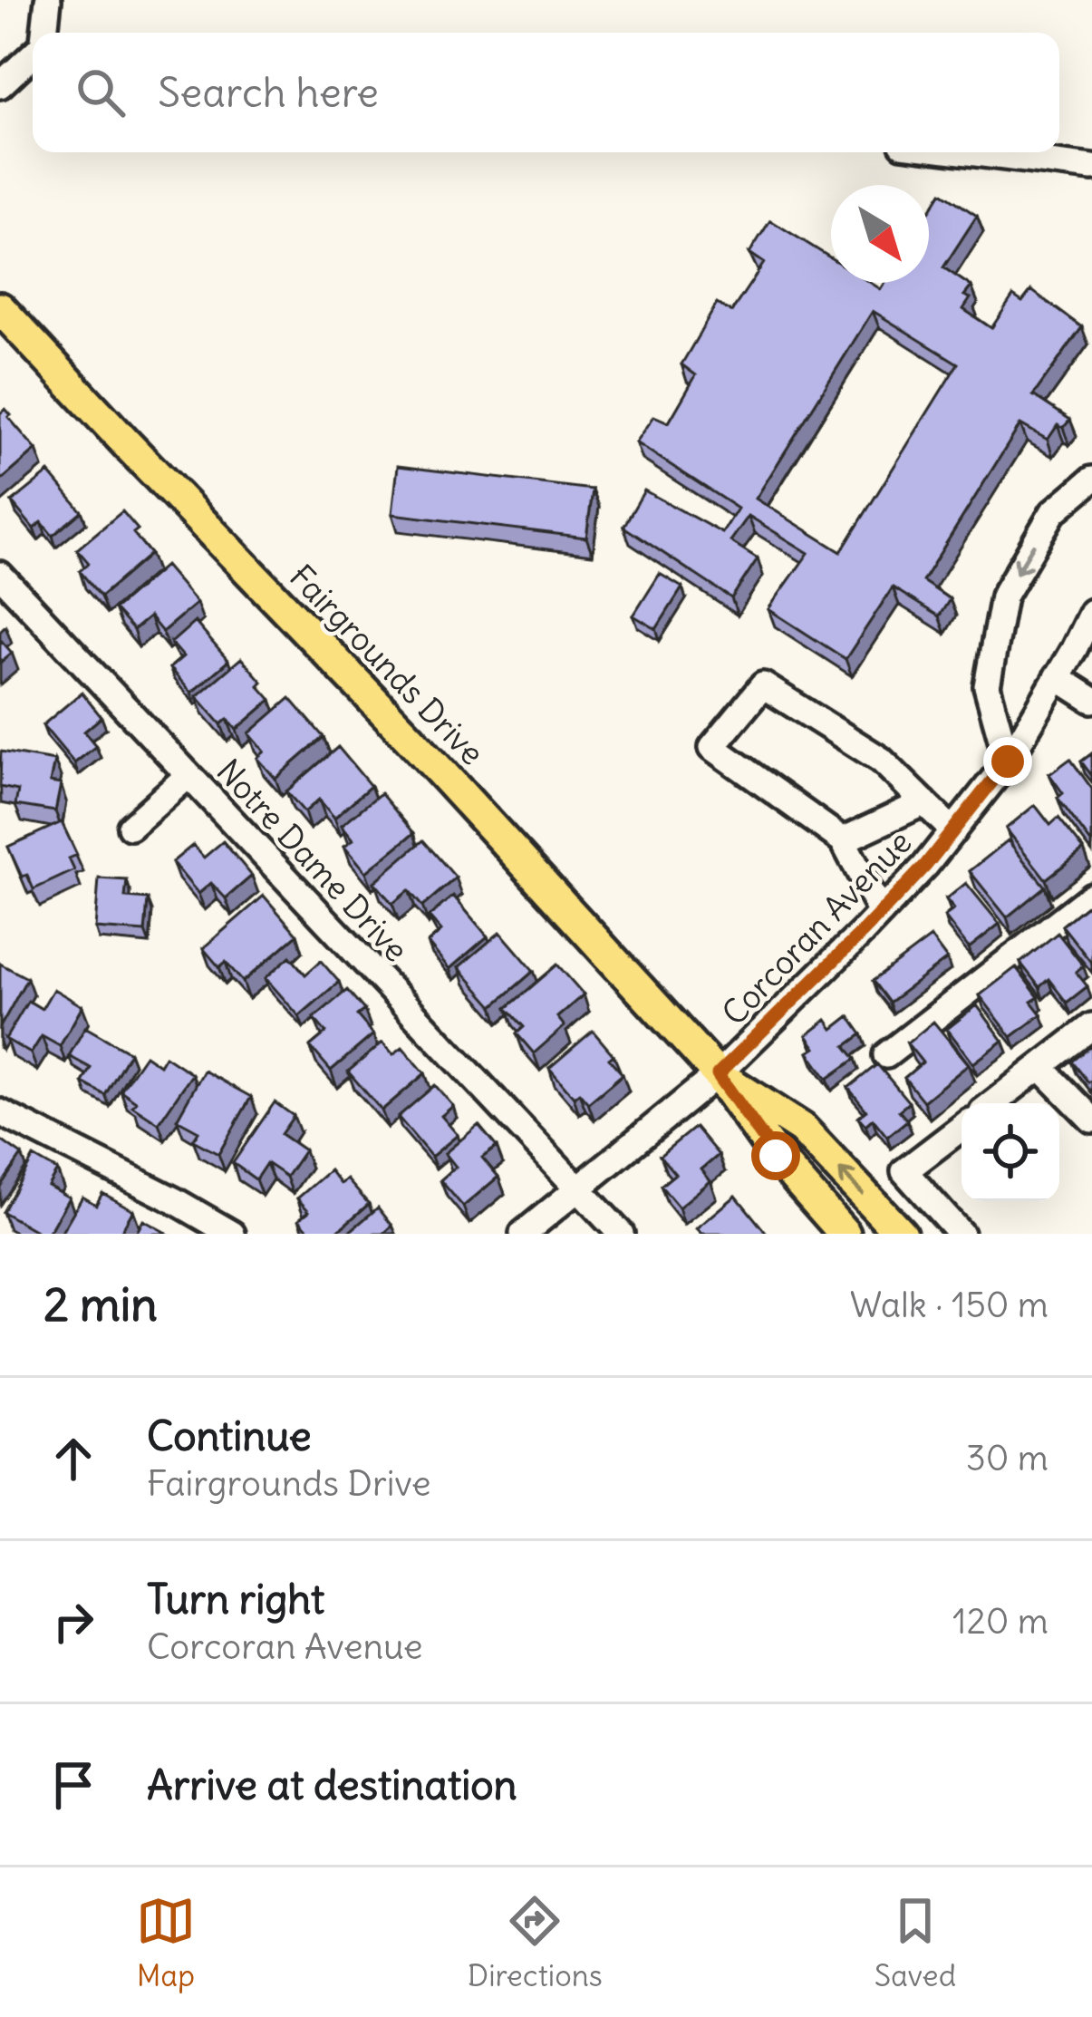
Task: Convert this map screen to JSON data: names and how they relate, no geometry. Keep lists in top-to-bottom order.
{
  "streets": {
    "main road": ["Fairgrounds Drive"],
    "street": ["Notre Dame Drive", "Corcoran Avenue"]
  },
  "crossings": [
    ["Fairgrounds Drive", "Corcoran Avenue"],
    ["Notre Dame Drive", "Corcoran Avenue"]
  ],
  "north": "bottom right",
  "page": {
    "search": "Search here",
    "heading": ["2 min", "Walk · 150 m"],
    "list": [
      ["Continue", "Fairgrounds Drive", "30 m"],
      ["Turn right", "Corcoran Avenue", "120 m"],
      "Arrive at destination"
    ],
    "nav": ["Map", "Directions", "Saved"]
  }
}
